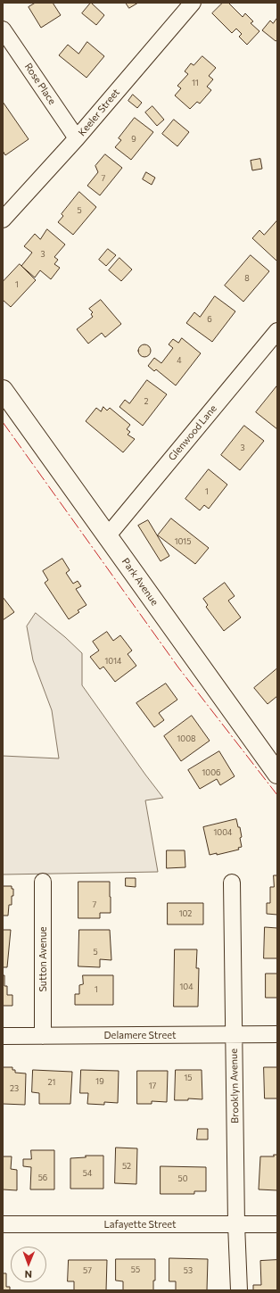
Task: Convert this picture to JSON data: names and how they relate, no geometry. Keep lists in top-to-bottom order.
{
  "streets": {
    "main road": ["Park Avenue"],
    "street": [
      "Rose Place",
      "Keeler Street",
      "Glenwood Lane",
      "Sutton Avenue",
      "Delamere Street",
      "Brooklyn Avenue",
      "Lafayette Street"
    ]
  },
  "crossings": [
    ["Rose Place", "Keeler Street"],
    ["Glenwood Lane", "Park Avenue"],
    ["Sutton Avenue", "Delamere Street"],
    ["Delamere Street", "Brooklyn Avenue"],
    ["Brooklyn Avenue", "Lafayette Street"]
  ],
  "house_numbers": [
    "11",
    "9",
    "7",
    "5",
    "3",
    "8",
    "1",
    "6",
    "4",
    "2",
    "3",
    "1",
    "1015",
    "1014",
    "1008",
    "1006",
    "1004",
    "7",
    "102",
    "5",
    "104",
    "1",
    "15",
    "19",
    "21",
    "17",
    "23",
    "52",
    "54",
    "56",
    "50",
    "55",
    "57",
    "53"
  ],
  "north": "bottom"
}
